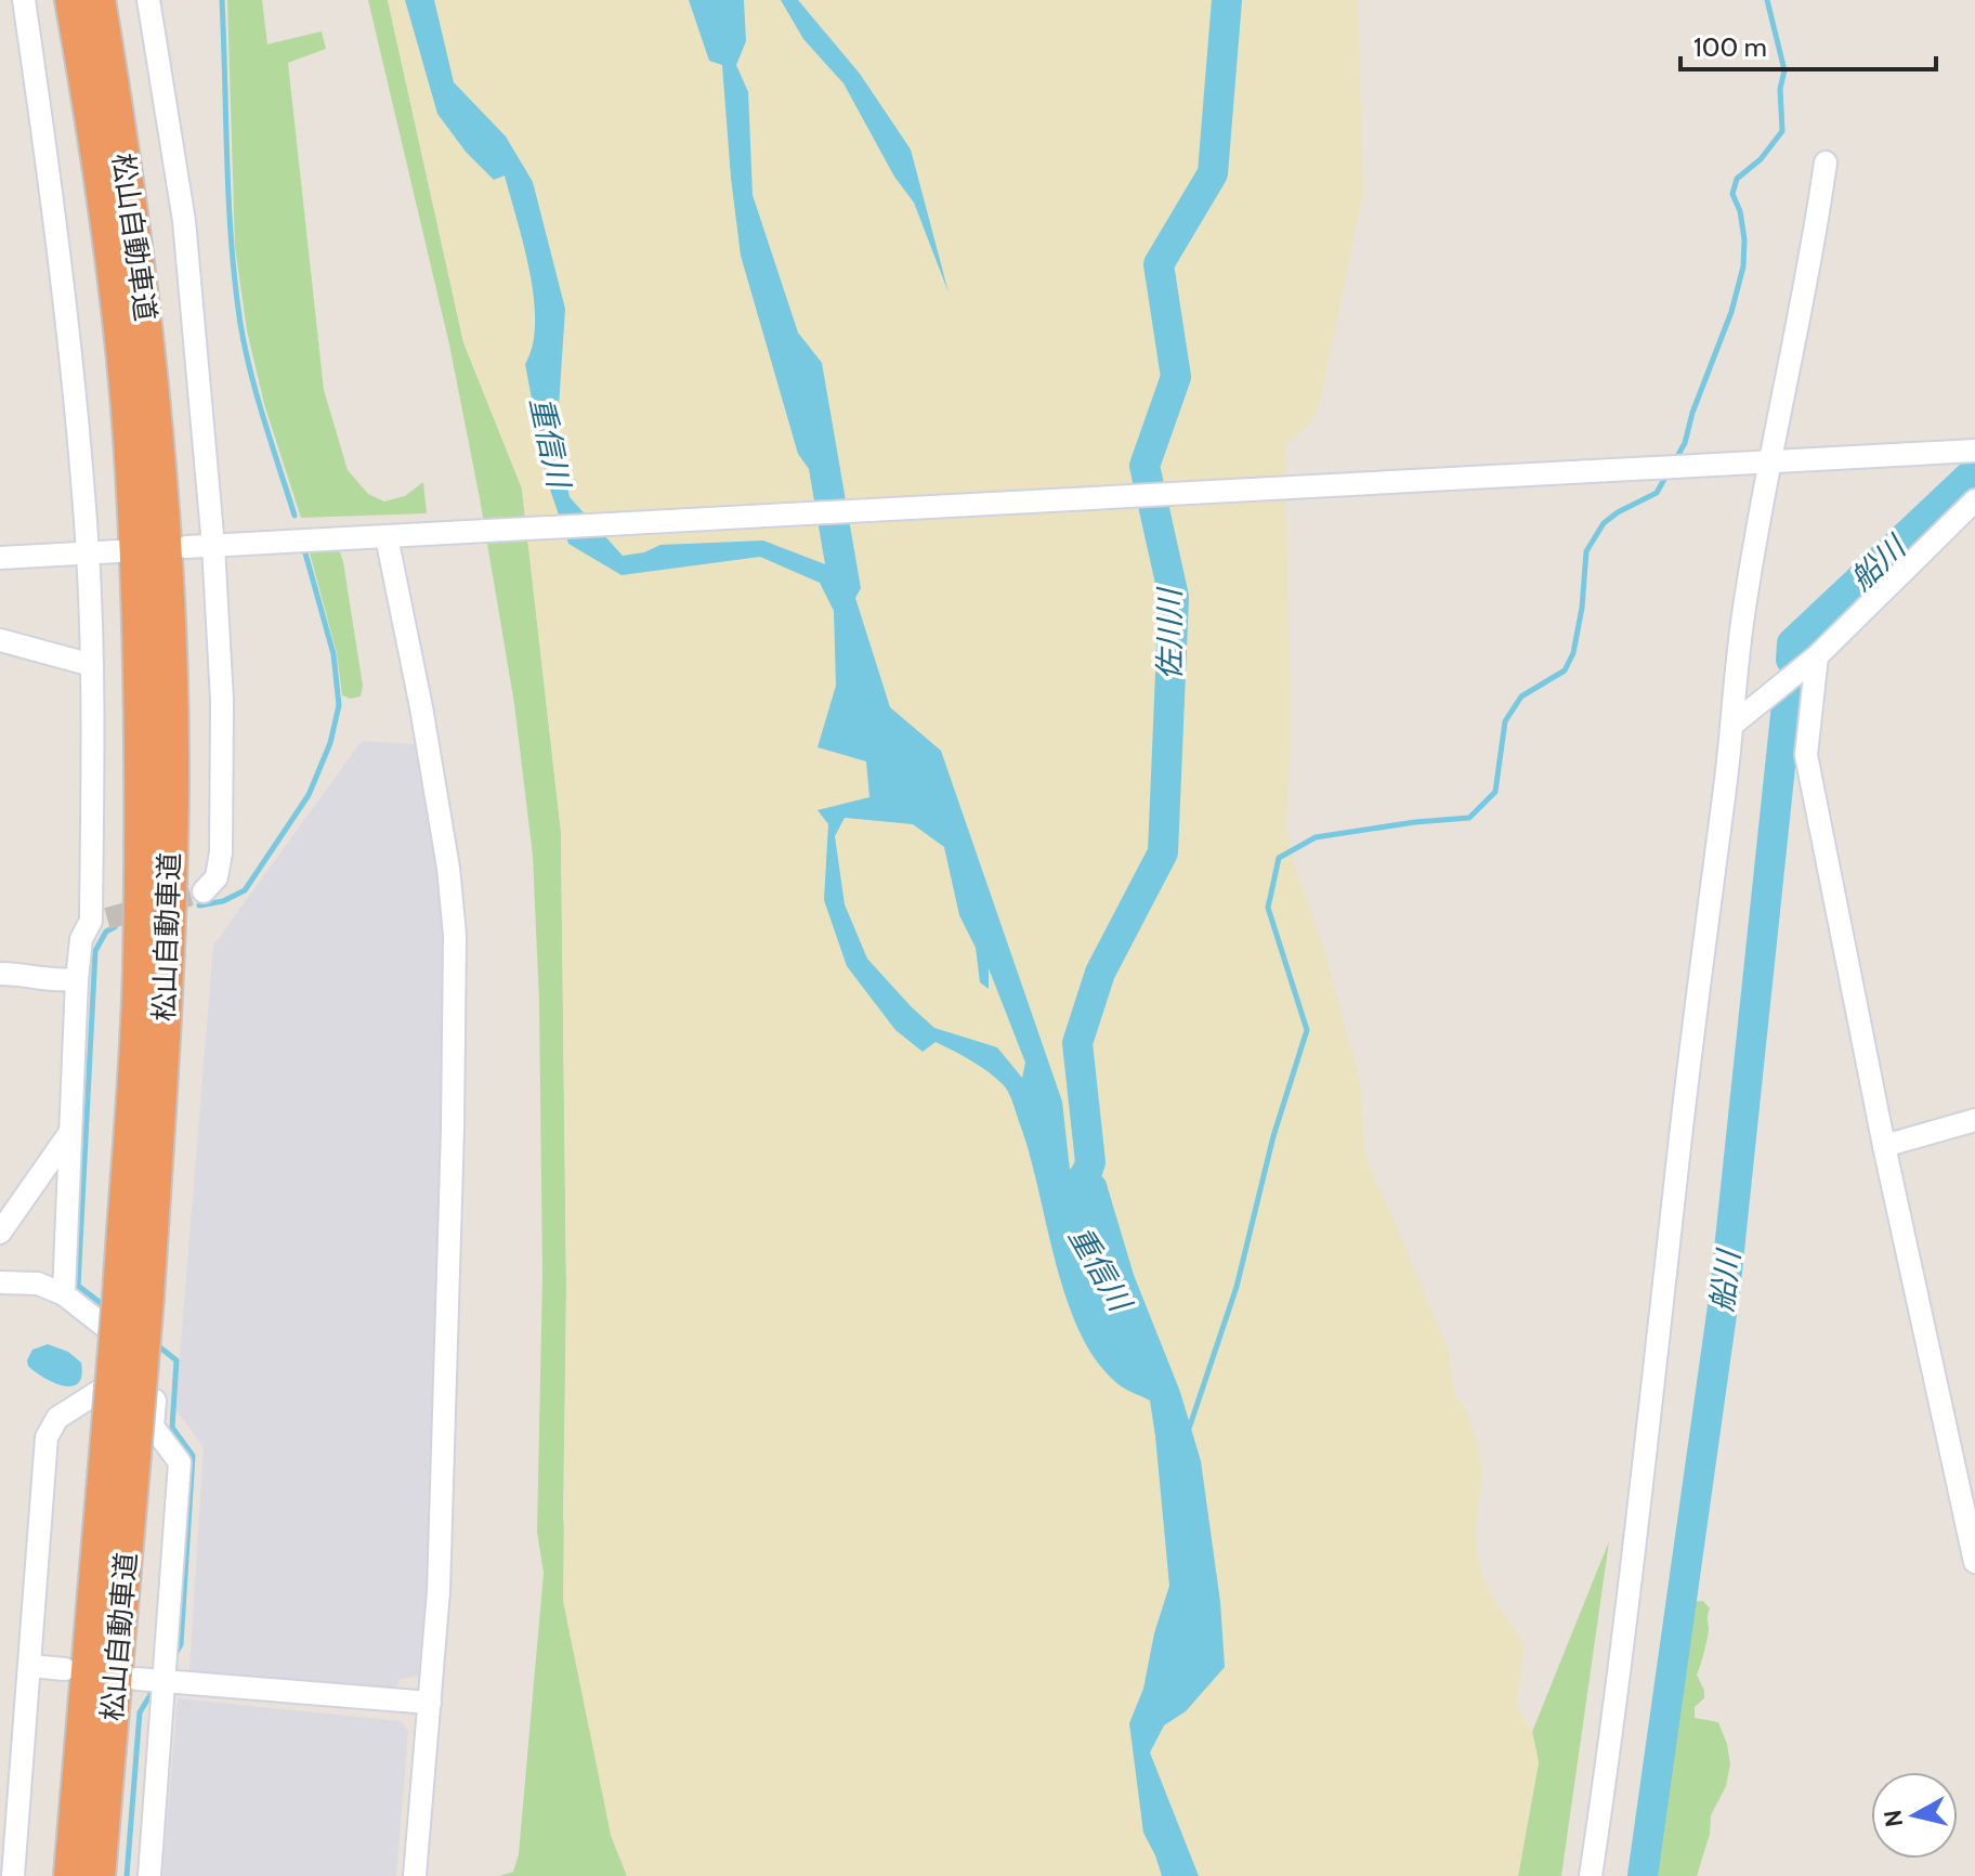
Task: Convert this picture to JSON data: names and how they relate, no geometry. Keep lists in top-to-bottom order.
{
  "streets": {
    "highway": ["松山自動車道"]
  },
  "water": ["重信川", "船川", "佐川川"],
  "scale_bar": "100 m",
  "north": "left"
}
